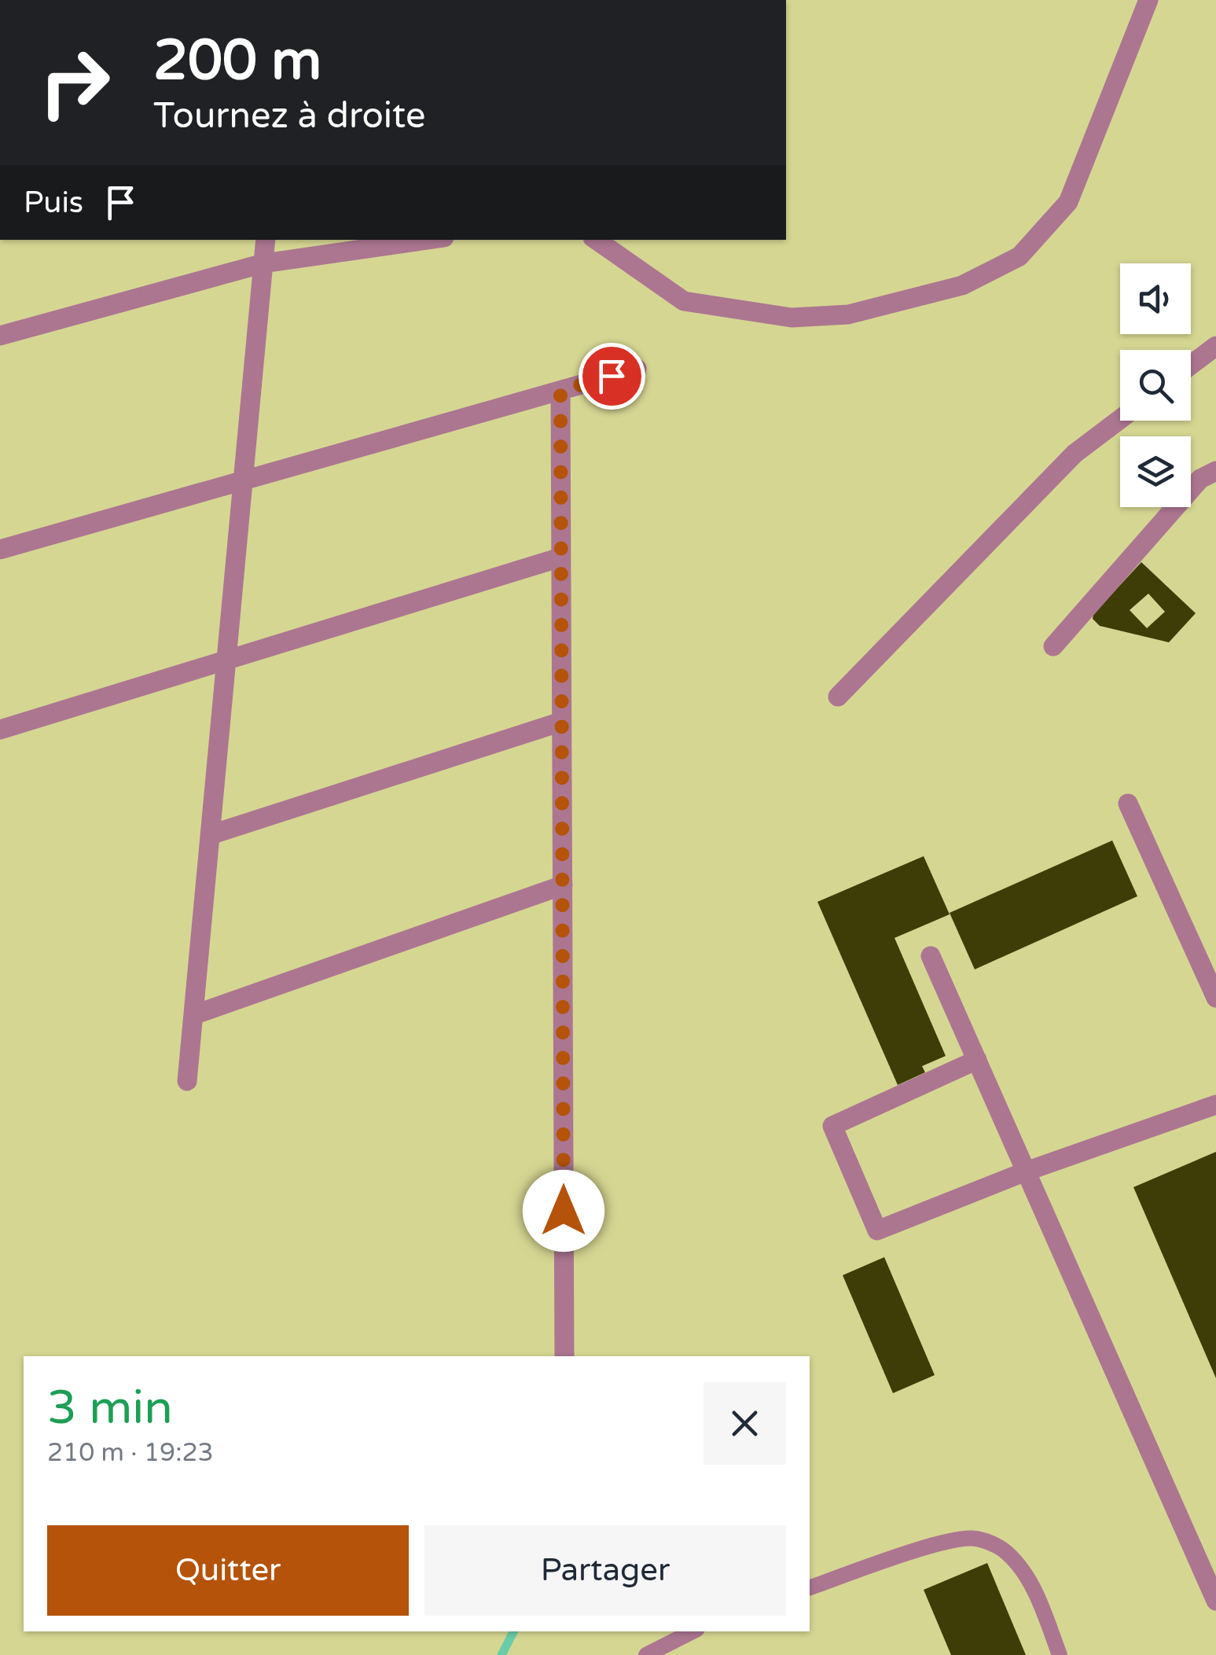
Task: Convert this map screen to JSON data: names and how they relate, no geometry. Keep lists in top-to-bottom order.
{
  "page": {
    "turn": ["200 m", "Tournez à droite"],
    "then": "Puis",
    "heading": ["3 min", "210 m · 19:23"],
    "buttons": ["Quitter", "Partager"]
  }
}
